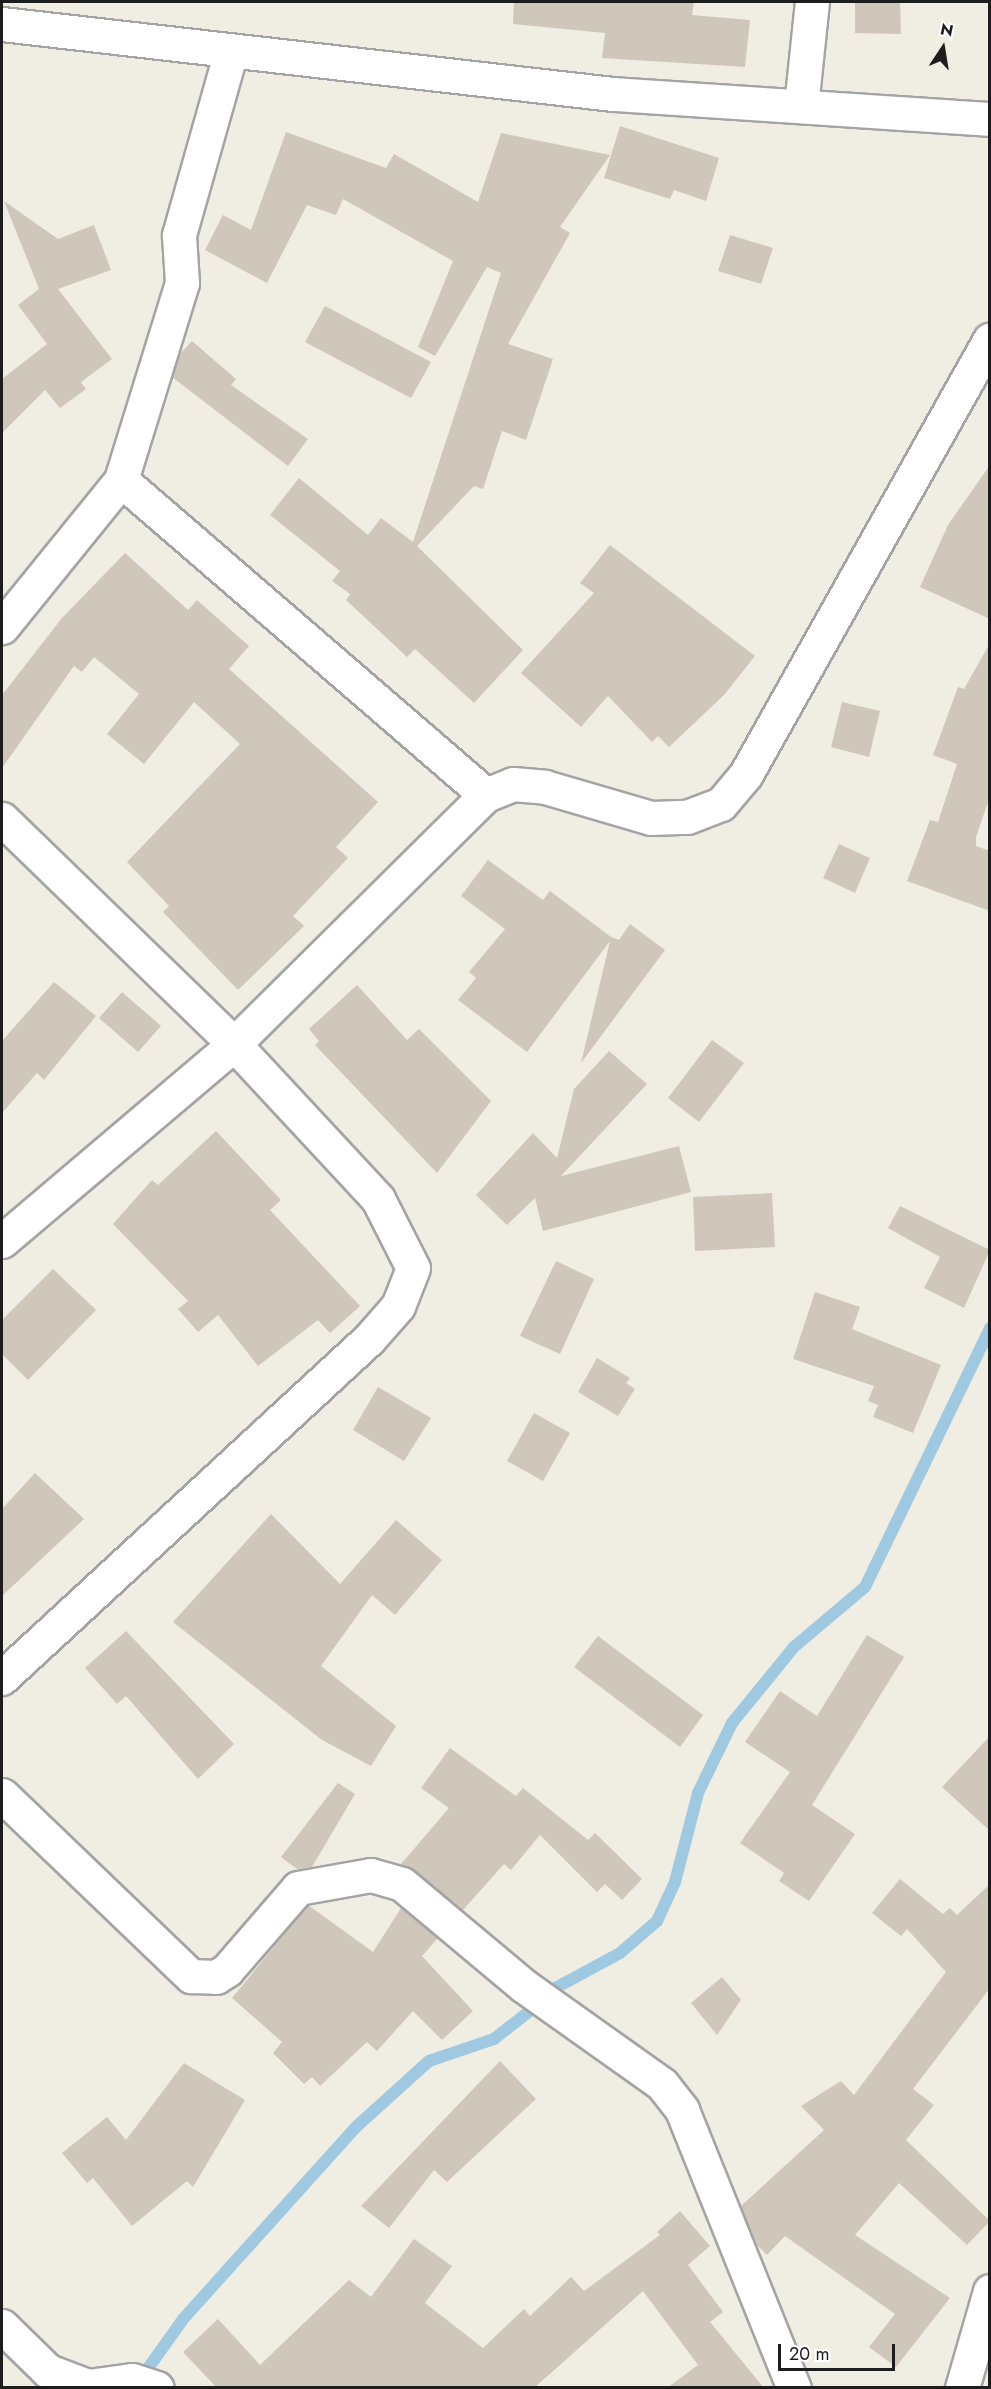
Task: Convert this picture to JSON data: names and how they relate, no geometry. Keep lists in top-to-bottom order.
{
  "scale_bar": "20 m",
  "north": "top"
}
